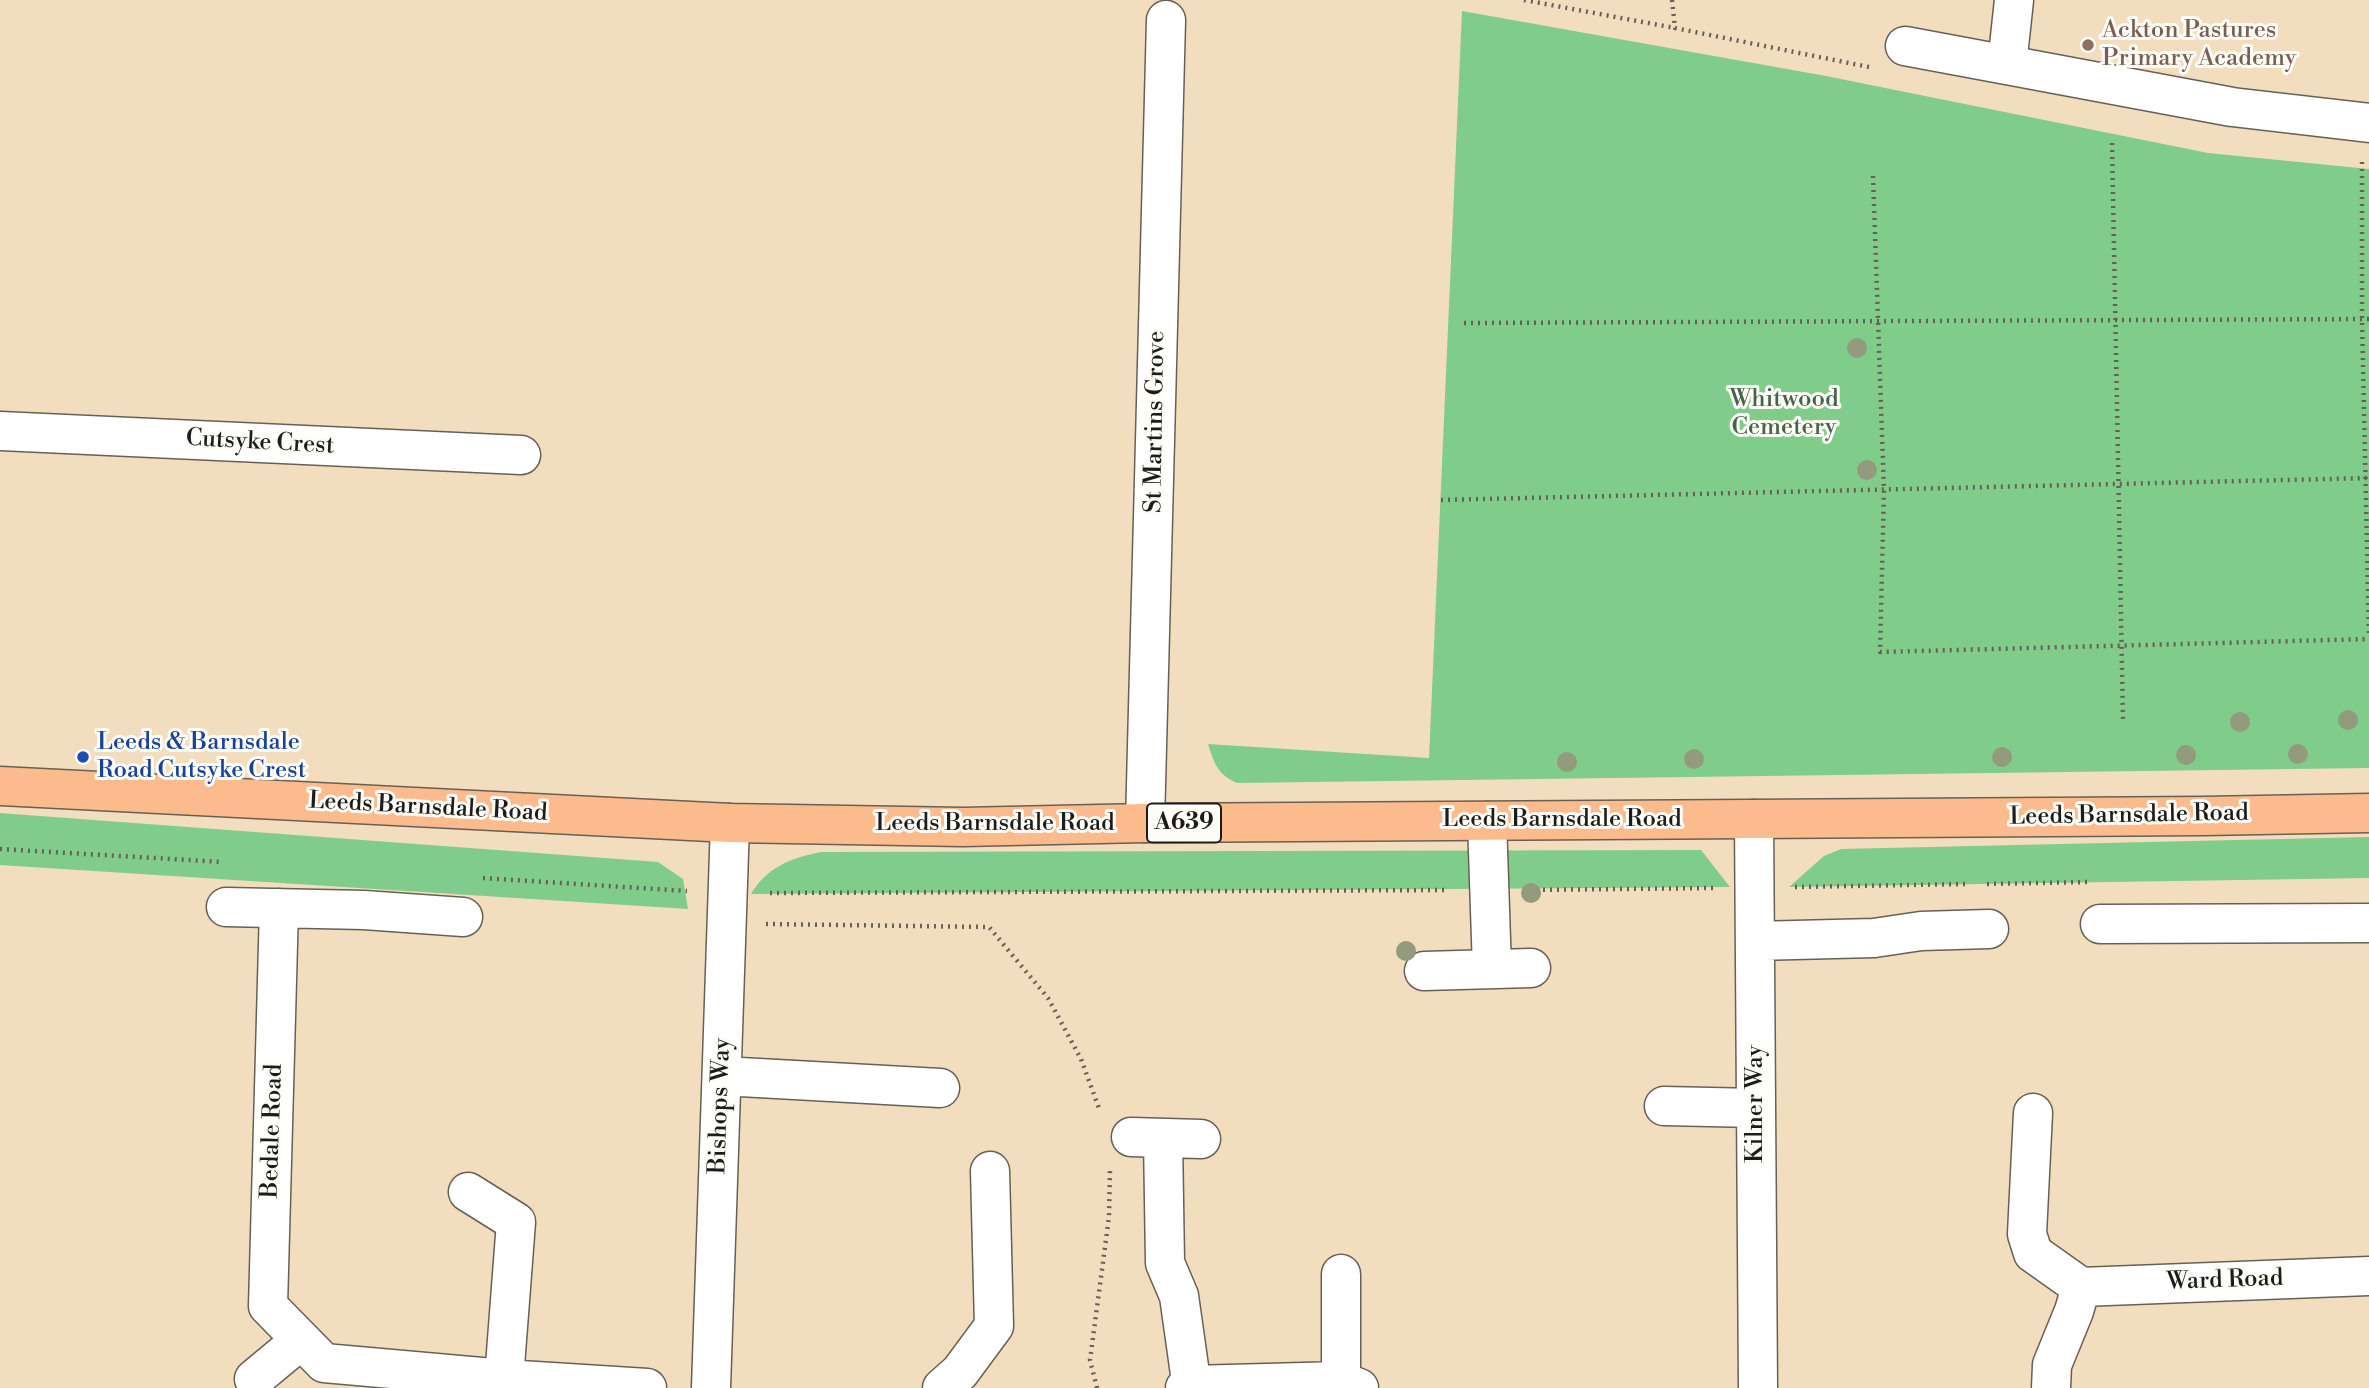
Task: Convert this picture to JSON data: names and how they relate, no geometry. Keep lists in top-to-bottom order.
{
  "streets": {
    "main road": ["Leeds Barnsdale Road", "A639"],
    "street": [
      "St Martins Grove",
      "Cutsyke Crest",
      "Kilner Way",
      "Bishops Way",
      "Bedale Road",
      "Ward Road"
    ]
  },
  "crossings": [
    ["St Martins Grove", "Leeds Barnsdale Road"],
    ["Leeds Barnsdale Road", "Kilner Way"],
    ["Leeds Barnsdale Road", "Bishops Way"]
  ],
  "parks": ["Whitwood Cemetery"],
  "places": ["Ackton Pastures Primary Academy", "Leeds & Barnsdale Road Cutsyke Crest"]
}
